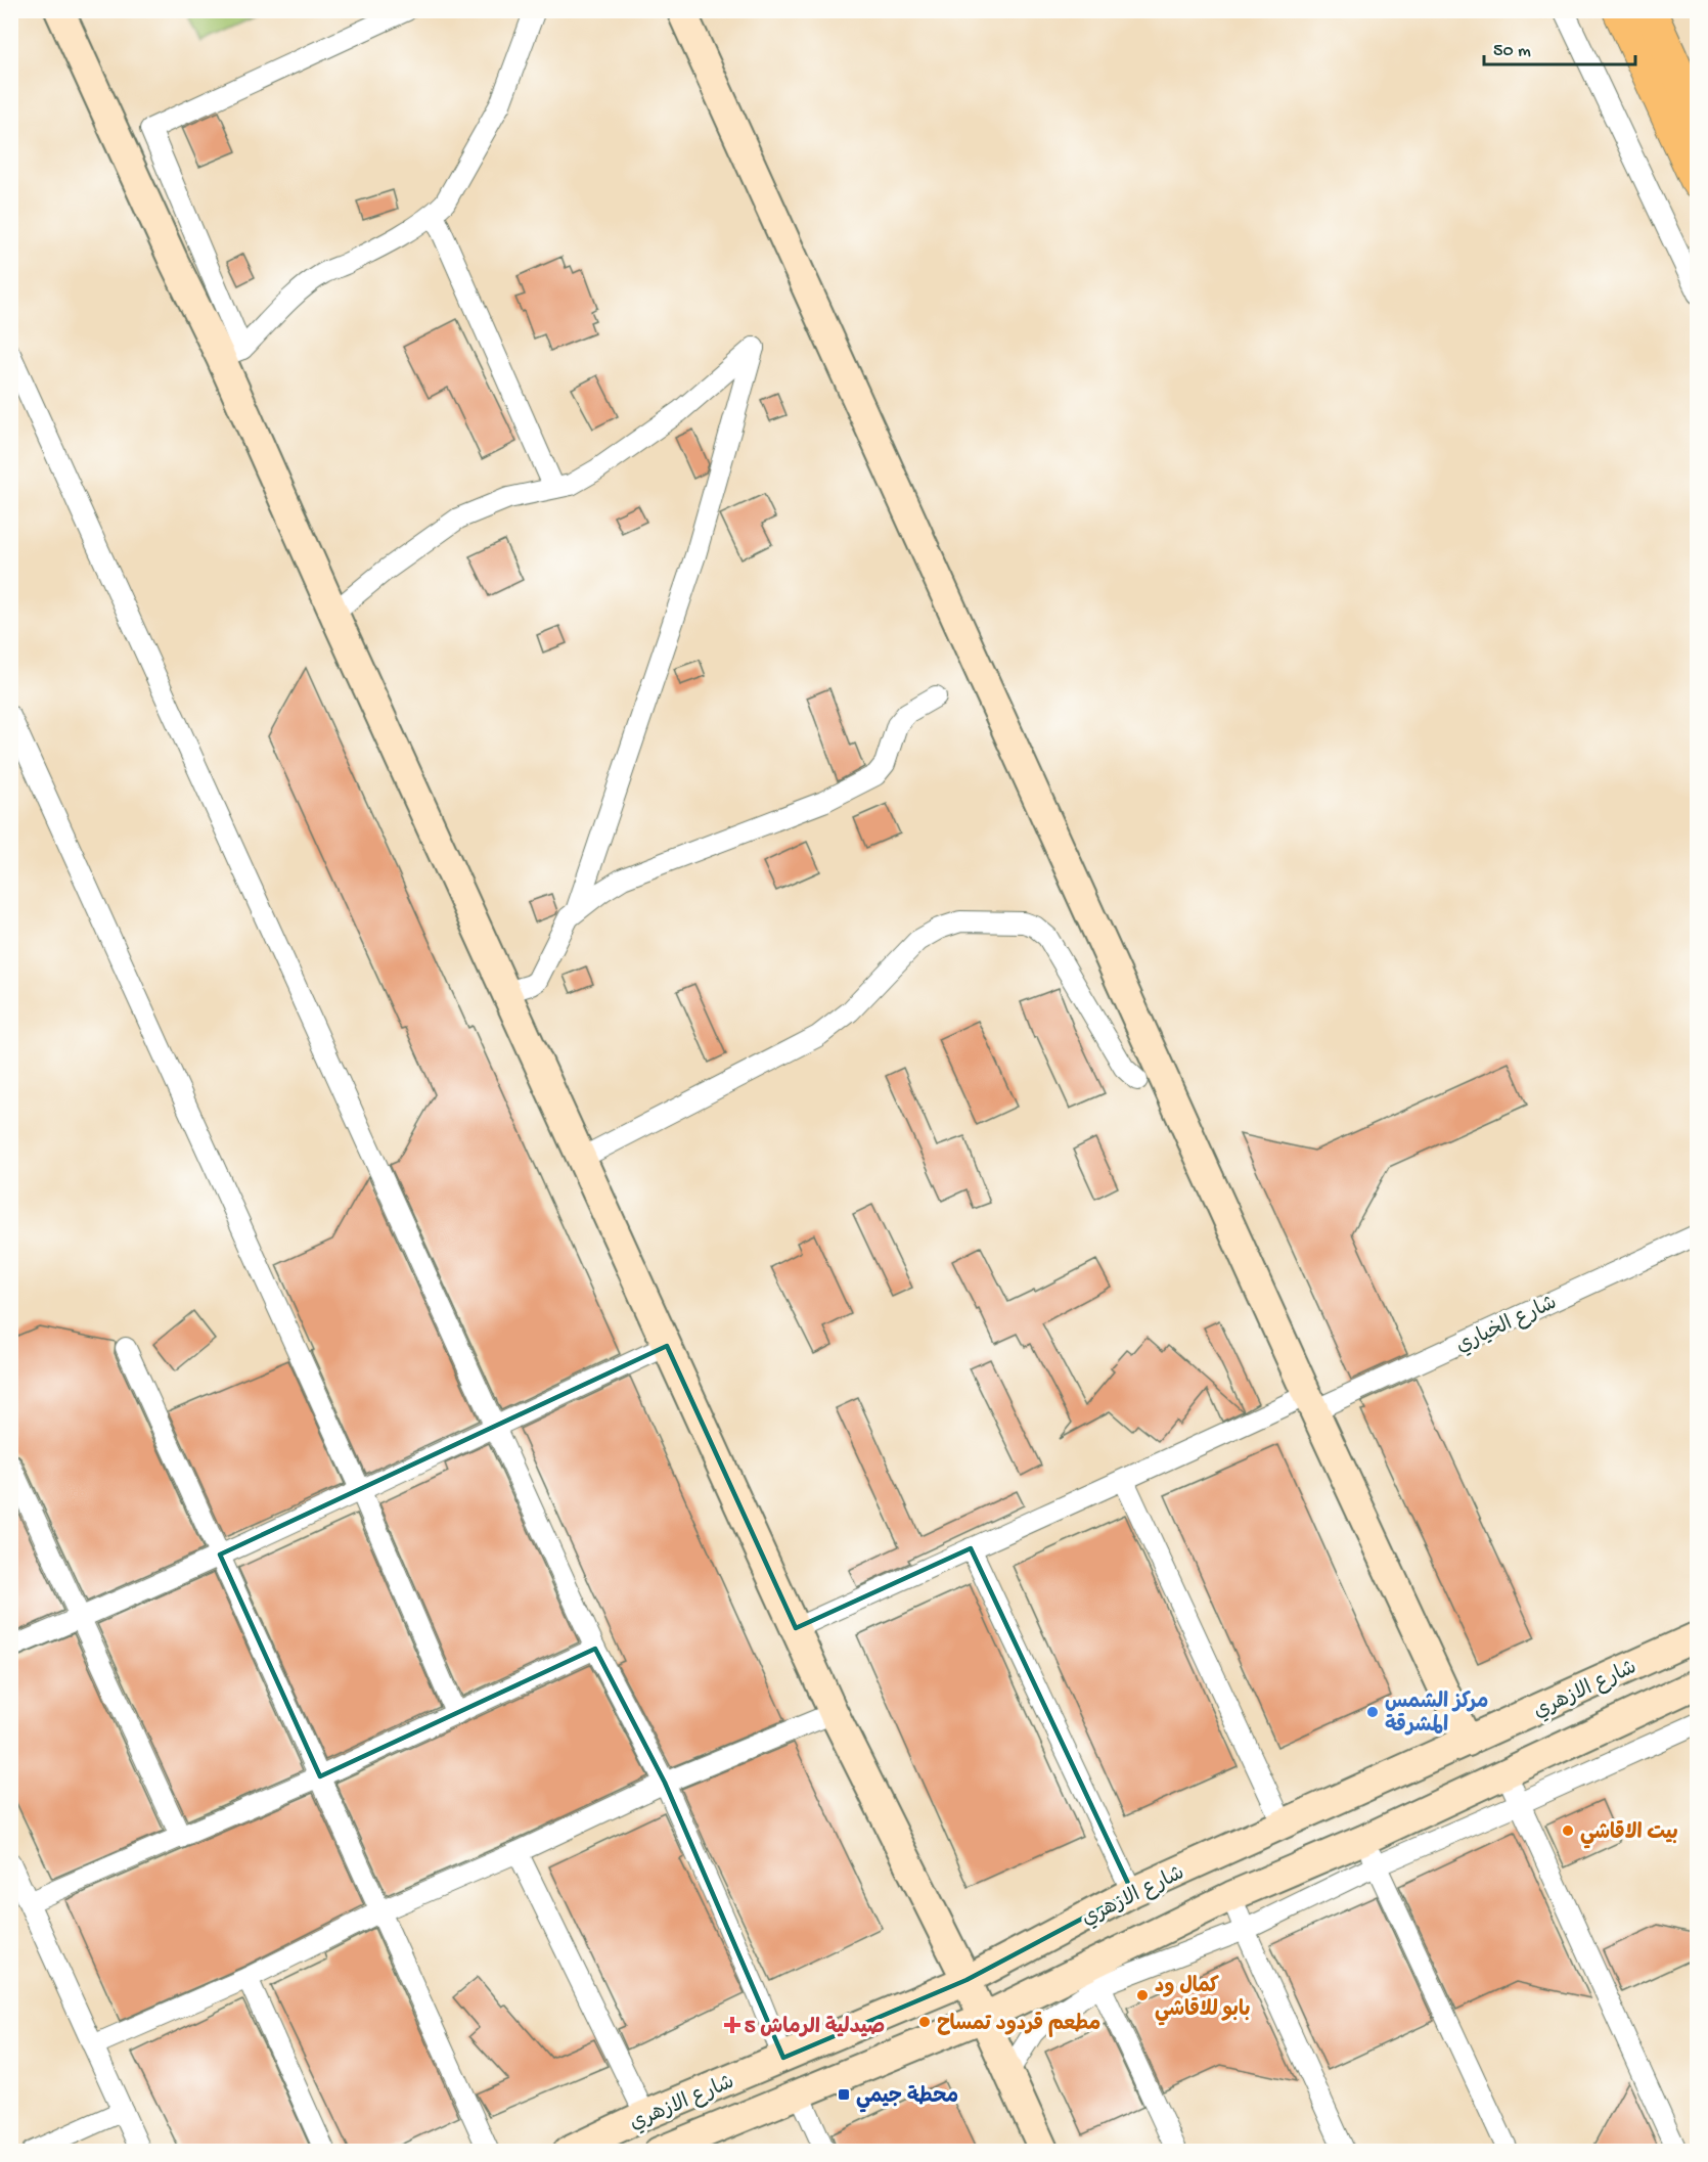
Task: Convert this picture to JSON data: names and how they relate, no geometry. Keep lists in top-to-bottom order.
{
  "streets": {
    "street": ["شارع الخياري", "شارع الازهري"]
  },
  "places": {
    "other": [
      "مركز الشمس المشرقة",
      "بيت الاقاشي",
      "كمال ود بابو للاقاشي",
      "مطعم قردود تمساح"
    ],
    "health": ["صيدلية الرماش 5"],
    "transit": ["محطة جيمي"]
  },
  "scale_bar": "50 m"
}
